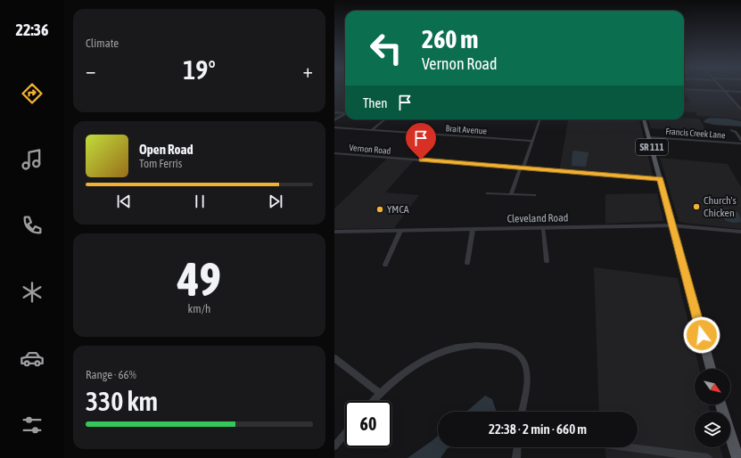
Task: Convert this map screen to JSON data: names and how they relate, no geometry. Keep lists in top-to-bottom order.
{
  "streets": {
    "main road": ["SR 111"],
    "street": [
      "Brait Avenue",
      "Francis Creek Lane",
      "Vernon Road",
      "Cleveland Road"
    ]
  },
  "crossings": [
    ["Francis Creek Lane", "SR 111"],
    ["SR 111", "Vernon Road"],
    ["SR 111", "Cleveland Road"]
  ],
  "places": ["Church's Chicken", "YMCA"],
  "north": "bottom right",
  "page": {
    "tabs": "22:36",
    "tile": [
      "Climate",
      ["49", "km/h"],
      ["Range · 66%", "330 km"]
    ],
    "turn": ["260 m", "Vernon Road"],
    "heat": ["−", "19°", "+"],
    "then": "Then",
    "song": ["Open Road", "Tom Ferris"],
    "limit": "60",
    "trip": "22:38 · 2 min · 660 m"
  }
}
